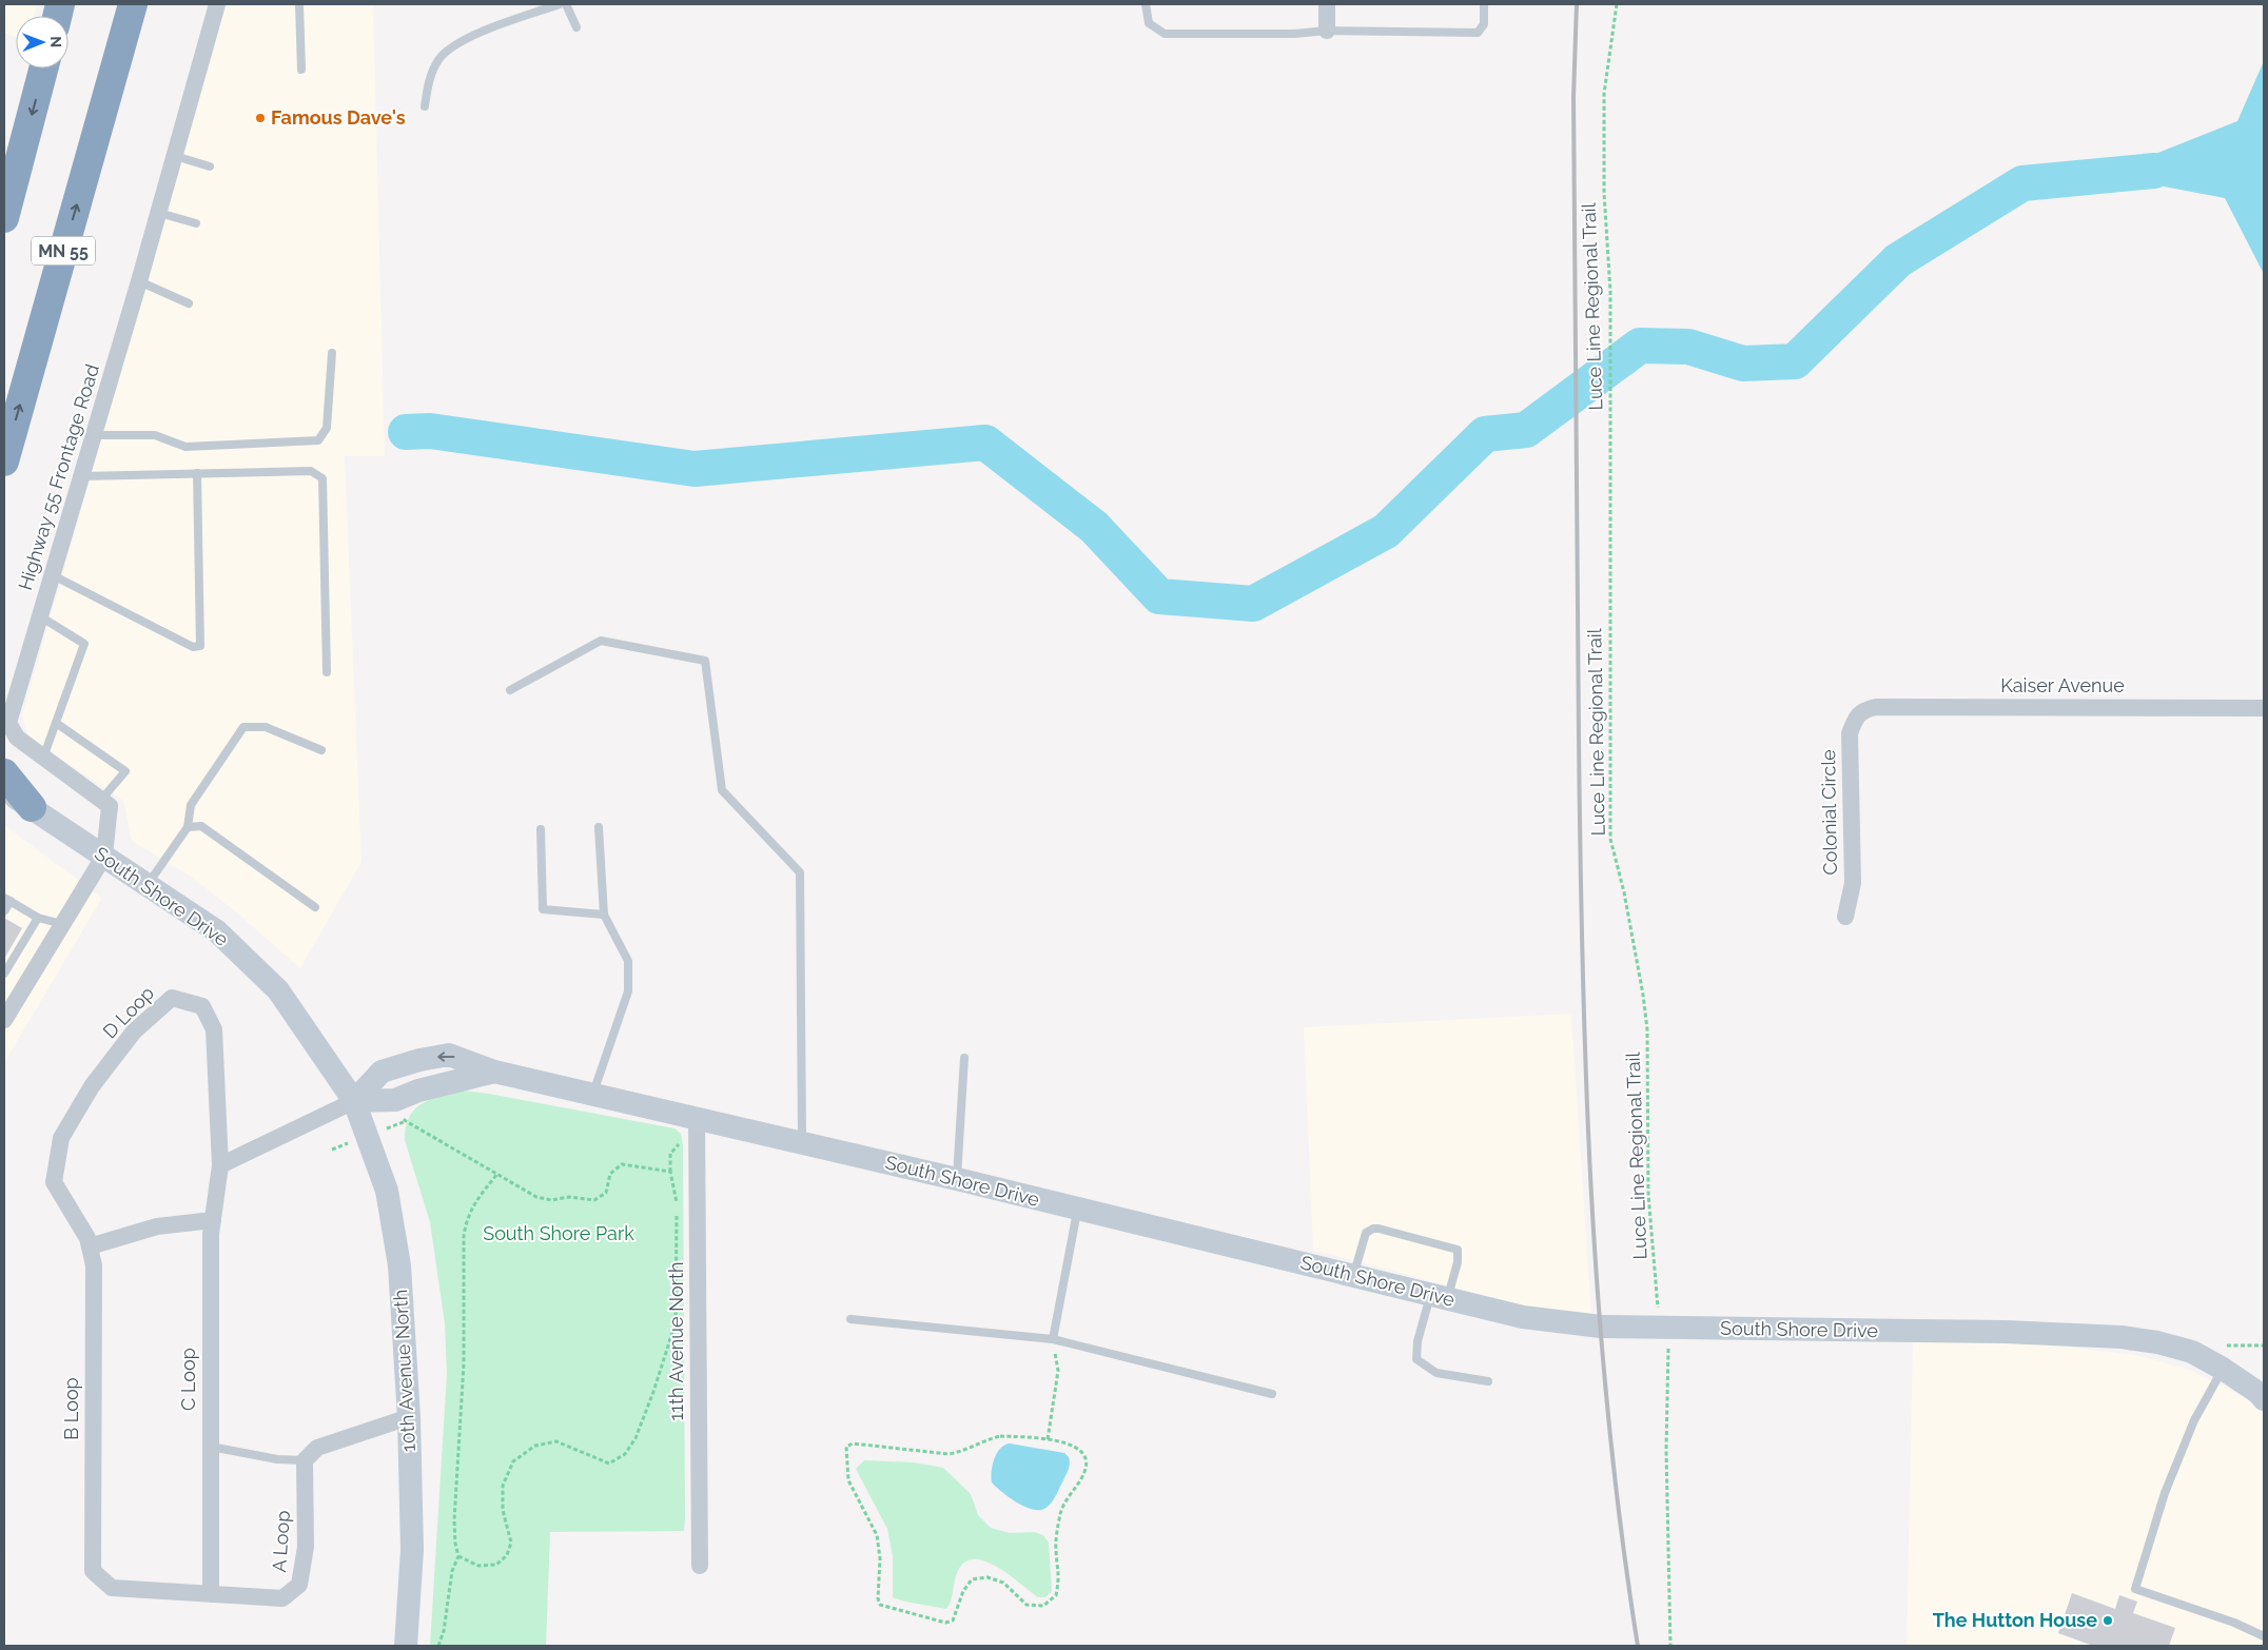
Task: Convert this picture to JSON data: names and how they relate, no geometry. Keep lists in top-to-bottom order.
{
  "streets": {
    "highway": ["MN 55"],
    "street": [
      "Highway 55 Frontage Road",
      "Kaiser Avenue",
      "Colonial Circle",
      "South Shore Drive",
      "D Loop",
      "11th Avenue North",
      "10th Avenue North",
      "C Loop",
      "B Loop",
      "A Loop"
    ],
    "path": ["Luce Line Regional Trail"]
  },
  "crossings": [
    ["Luce Line Regional Trail", "South Shore Drive"],
    ["Kaiser Avenue", "Colonial Circle"],
    ["South Shore Drive", "11th Avenue North"],
    ["South Shore Drive", "10th Avenue North"],
    ["D Loop", "C Loop"],
    ["D Loop", "B Loop"],
    ["C Loop", "A Loop"],
    ["B Loop", "A Loop"]
  ],
  "parks": ["South Shore Park"],
  "places": ["Famous Dave's", "The Hutton House"],
  "north": "right"
}
